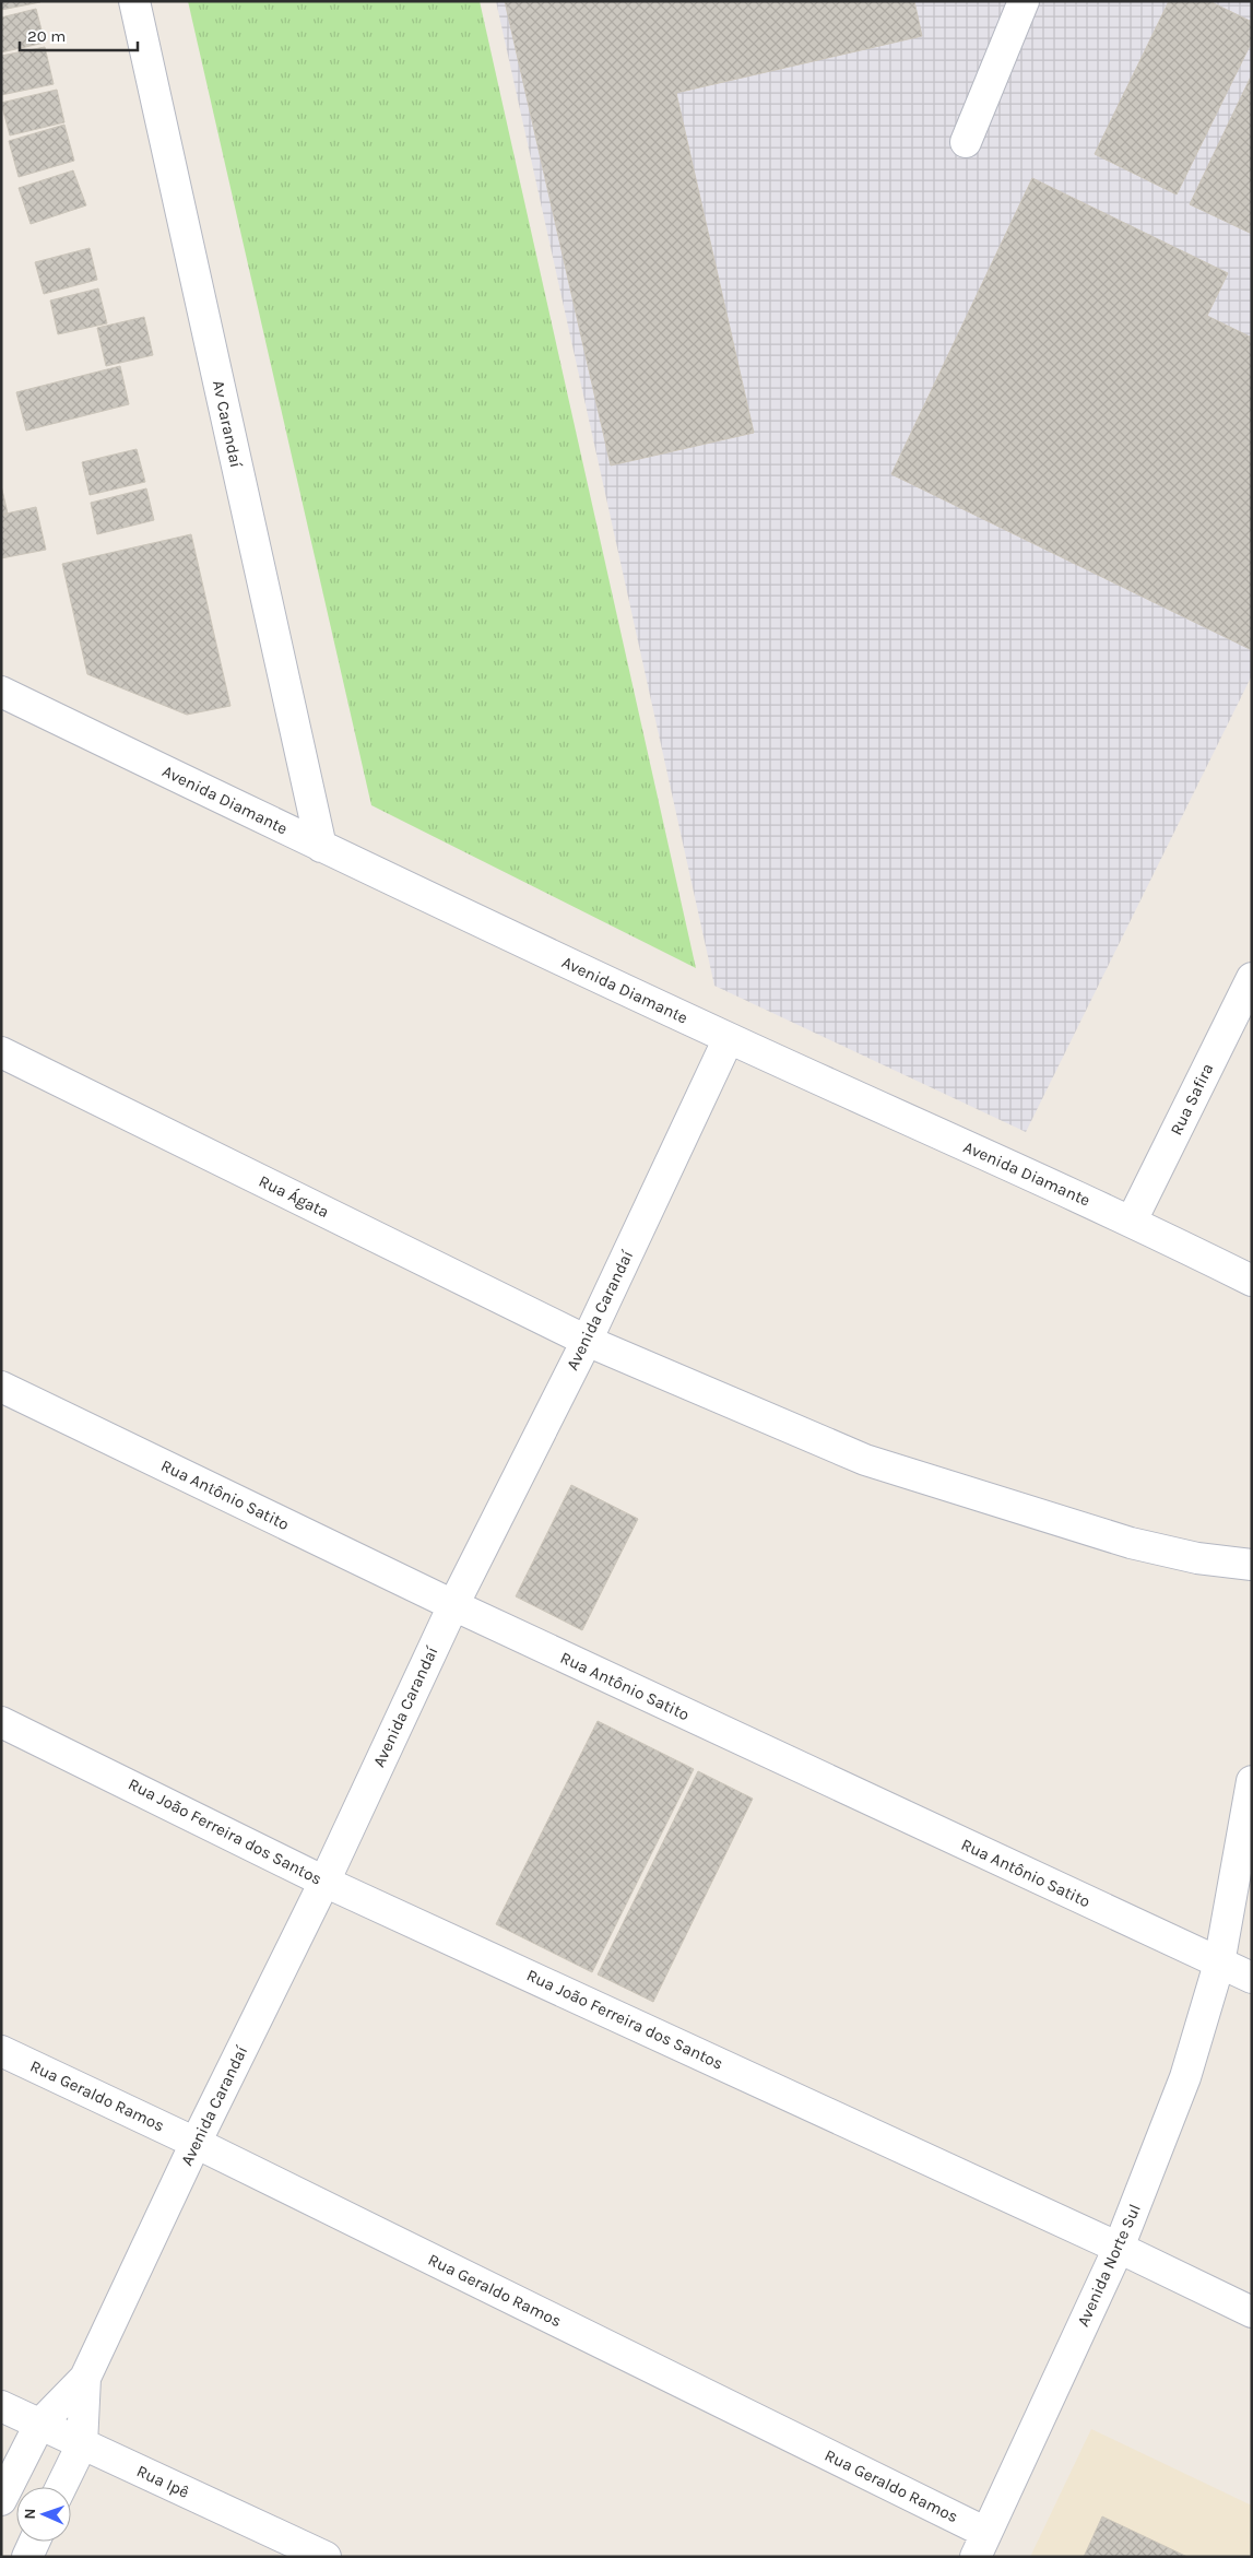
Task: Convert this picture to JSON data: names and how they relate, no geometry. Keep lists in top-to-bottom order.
{
  "streets": {
    "street": [
      "Av Carandaí",
      "Avenida Diamante",
      "Rua Safira",
      "Rua Ágata",
      "Avenida Carandaí",
      "Rua Antônio Satito",
      "Rua João Ferreira dos Santos",
      "Rua Geraldo Ramos",
      "Avenida Norte Sul",
      "Rua Ipê"
    ]
  },
  "crossings": [
    ["Av Carandaí", "Avenida Diamante"],
    ["Avenida Diamante", "Rua Safira"],
    ["Avenida Diamante", "Avenida Carandaí"],
    ["Rua Ágata", "Avenida Carandaí"],
    ["Avenida Carandaí", "Rua Antônio Satito"],
    ["Avenida Carandaí", "Rua João Ferreira dos Santos"],
    ["Avenida Carandaí", "Rua Geraldo Ramos"],
    ["Avenida Carandaí", "Rua Ipê"],
    ["Rua Antônio Satito", "Avenida Norte Sul"],
    ["Rua João Ferreira dos Santos", "Avenida Norte Sul"],
    ["Rua Geraldo Ramos", "Avenida Norte Sul"]
  ],
  "scale_bar": "20 m",
  "north": "left"
}
